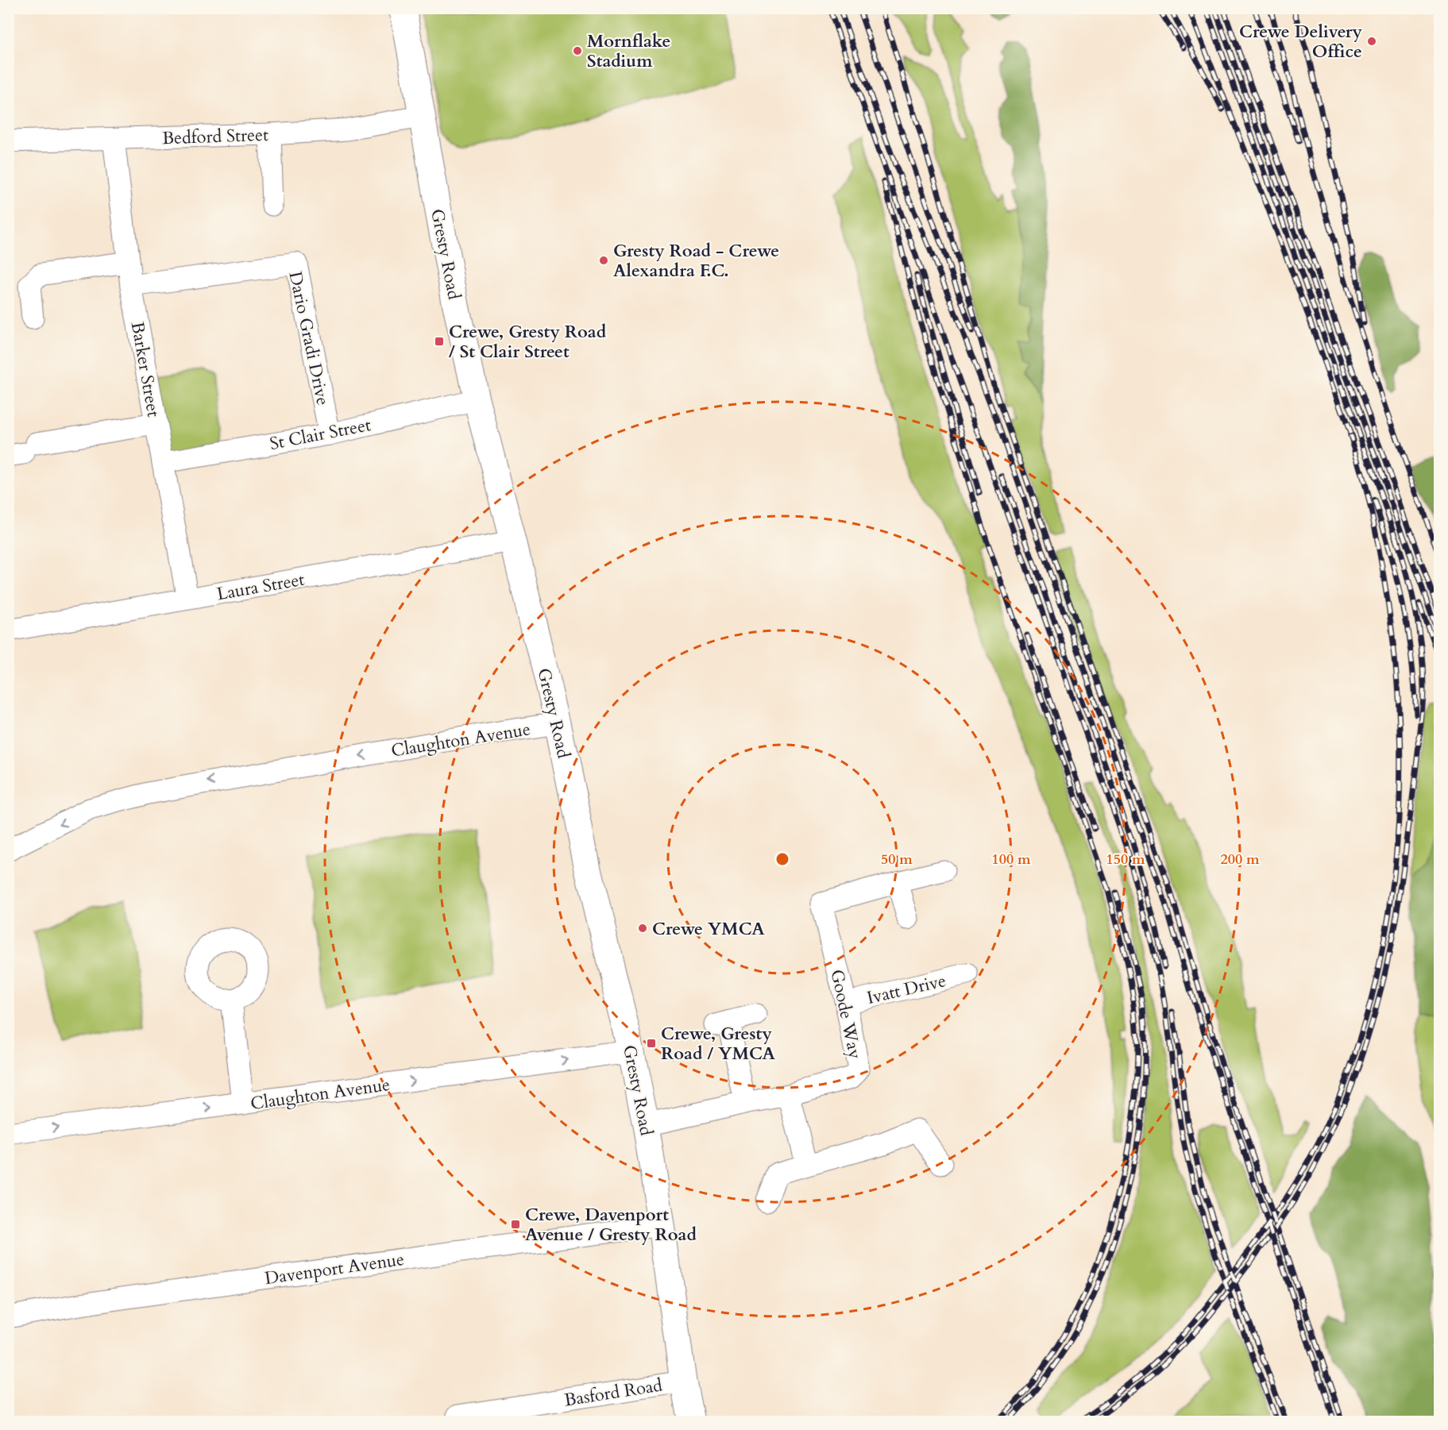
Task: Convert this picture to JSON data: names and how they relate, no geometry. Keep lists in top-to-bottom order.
{
  "streets": {
    "main road": ["Gresty Road"],
    "street": [
      "Bedford Street",
      "Dario Gradi Drive",
      "Barker Street",
      "St Clair Street",
      "Laura Street",
      "Claughton Avenue",
      "Ivatt Drive",
      "Goode Way",
      "Davenport Avenue",
      "Basford Road"
    ]
  },
  "crossings": [
    ["Bedford Street", "Gresty Road"],
    ["Bedford Street", "Barker Street"],
    ["Gresty Road", "St Clair Street"],
    ["Gresty Road", "Laura Street"],
    ["Gresty Road", "Claughton Avenue"],
    ["Gresty Road", "Goode Way"],
    ["Gresty Road", "Davenport Avenue"],
    ["Gresty Road", "Basford Road"],
    ["Dario Gradi Drive", "Barker Street"],
    ["Dario Gradi Drive", "St Clair Street"],
    ["Barker Street", "St Clair Street"],
    ["Barker Street", "Laura Street"],
    ["Ivatt Drive", "Goode Way"]
  ],
  "places": {
    "other": [
      "Crewe Delivery Office",
      "Mornflake Stadium",
      "Gresty Road - Crewe Alexandra F.C.",
      "Crewe YMCA"
    ],
    "transit": ["Crewe, Gresty Road / St Clair Street", "Crewe, Gresty Road / YMCA", "Crewe, Davenport Avenue / Gresty Road"]
  },
  "rings": [
    "50 m",
    "100 m",
    "150 m",
    "200 m"
  ]
}
